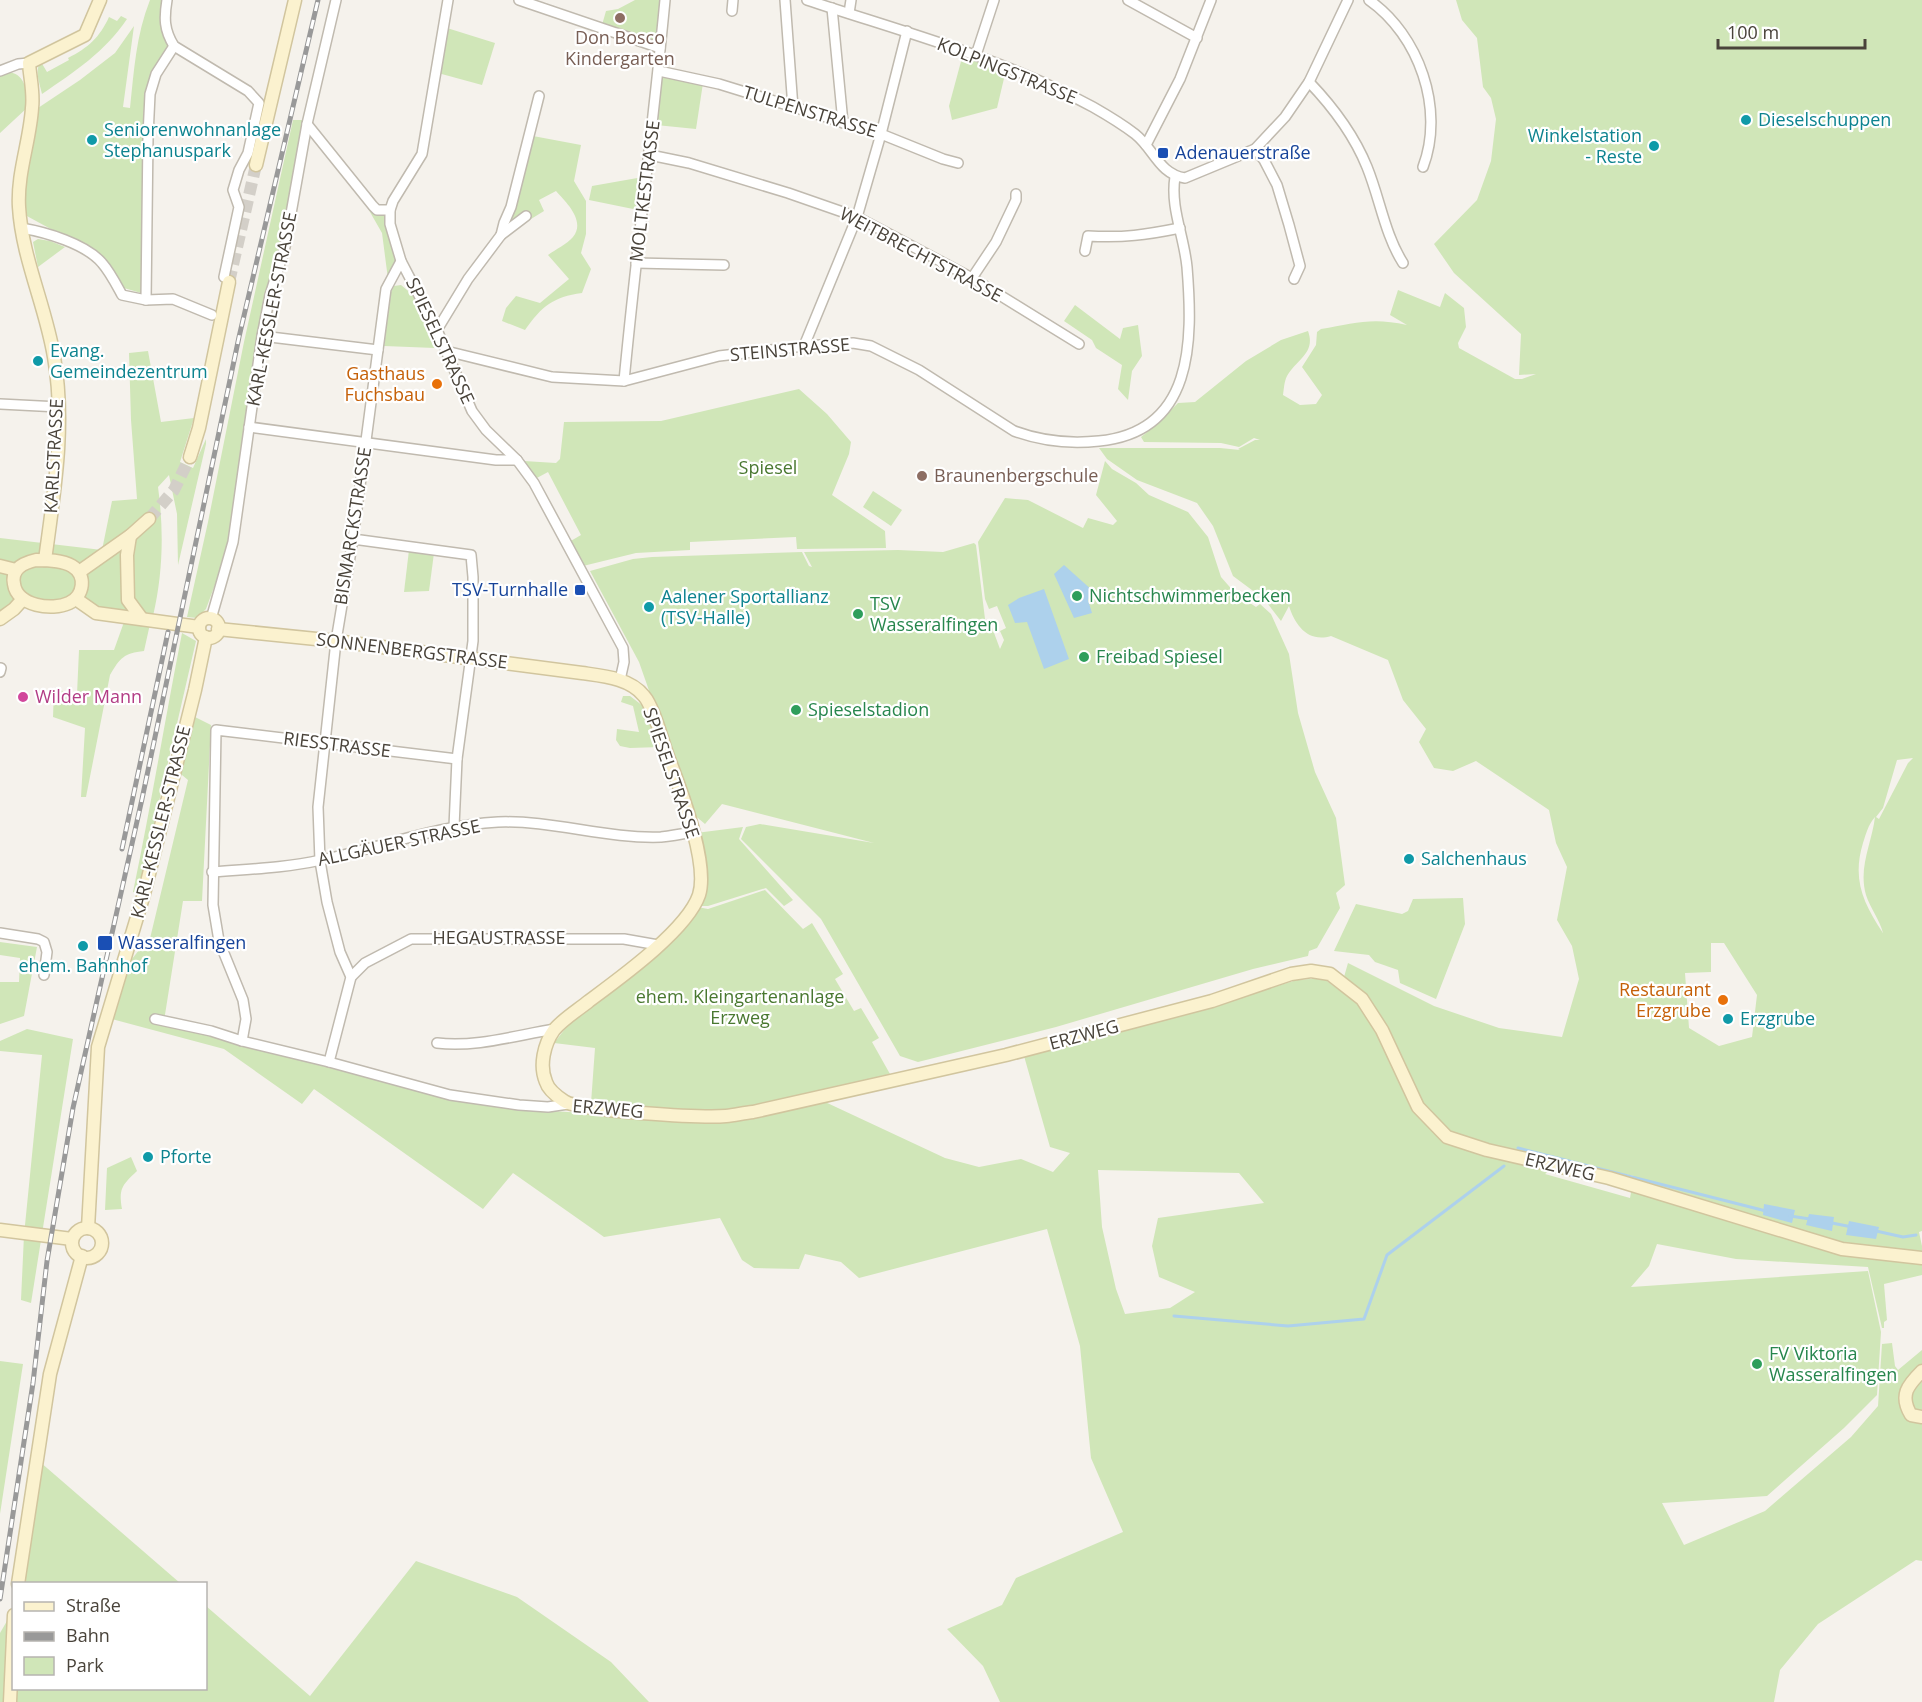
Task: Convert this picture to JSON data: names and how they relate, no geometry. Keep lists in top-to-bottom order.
{
  "streets": {
    "street": [
      "KOLPINGSTRASSE",
      "TULPENSTRASSE",
      "MOLTKESTRASSE",
      "WEITBRECHTSTRASSE",
      "KARL-KESSLER-STRASSE",
      "SPIESELSTRASSE",
      "STEINSTRASSE",
      "KARLSTRASSE",
      "BISMARCKSTRASSE",
      "SONNENBERGSTRASSE",
      "RIESSTRASSE",
      "ALLGÄUER STRASSE",
      "HEGAUSTRASSE",
      "ERZWEG"
    ]
  },
  "crossings": [
    ["TULPENSTRASSE", "MOLTKESTRASSE"],
    ["MOLTKESTRASSE", "WEITBRECHTSTRASSE"],
    ["MOLTKESTRASSE", "STEINSTRASSE"],
    ["KARL-KESSLER-STRASSE", "SONNENBERGSTRASSE"],
    ["KARL-KESSLER-STRASSE", "RIESSTRASSE"],
    ["KARL-KESSLER-STRASSE", "ALLGÄUER STRASSE"],
    ["KARL-KESSLER-STRASSE", "ERZWEG"],
    ["SPIESELSTRASSE", "STEINSTRASSE"],
    ["SPIESELSTRASSE", "BISMARCKSTRASSE"],
    ["SPIESELSTRASSE", "SONNENBERGSTRASSE"],
    ["SPIESELSTRASSE", "ALLGÄUER STRASSE"],
    ["SPIESELSTRASSE", "HEGAUSTRASSE"],
    ["SPIESELSTRASSE", "ERZWEG"],
    ["BISMARCKSTRASSE", "SONNENBERGSTRASSE"],
    ["BISMARCKSTRASSE", "RIESSTRASSE"],
    ["BISMARCKSTRASSE", "ALLGÄUER STRASSE"],
    ["BISMARCKSTRASSE", "HEGAUSTRASSE"]
  ],
  "parks": ["Spiesel", "ehem. Kleingartenanlage Erzweg"],
  "places": {
    "other": [
      "Don Bosco Kindergarten",
      "Dieselschuppen",
      "Seniorenwohnanlage Stephanuspark",
      "Winkelstation - Reste",
      "Evang. Gemeindezentrum",
      "Gasthaus Fuchsbau",
      "Braunenbergschule",
      "Nichtschwimmerbecken",
      "Aalener Sportallianz (TSV-Halle)",
      "TSV Wasseralfingen",
      "Freibad Spiesel",
      "Wilder Mann",
      "Spieselstadion",
      "Salchenhaus",
      "ehem. Bahnhof",
      "Restaurant Erzgrube",
      "Erzgrube",
      "Pforte",
      "FV Viktoria Wasseralfingen"
    ],
    "transit": ["Adenauerstraße", "TSV-Turnhalle", "Wasseralfingen"]
  },
  "legend": ["Straße", "Bahn", "Park"],
  "scale_bar": "100 m"
}
